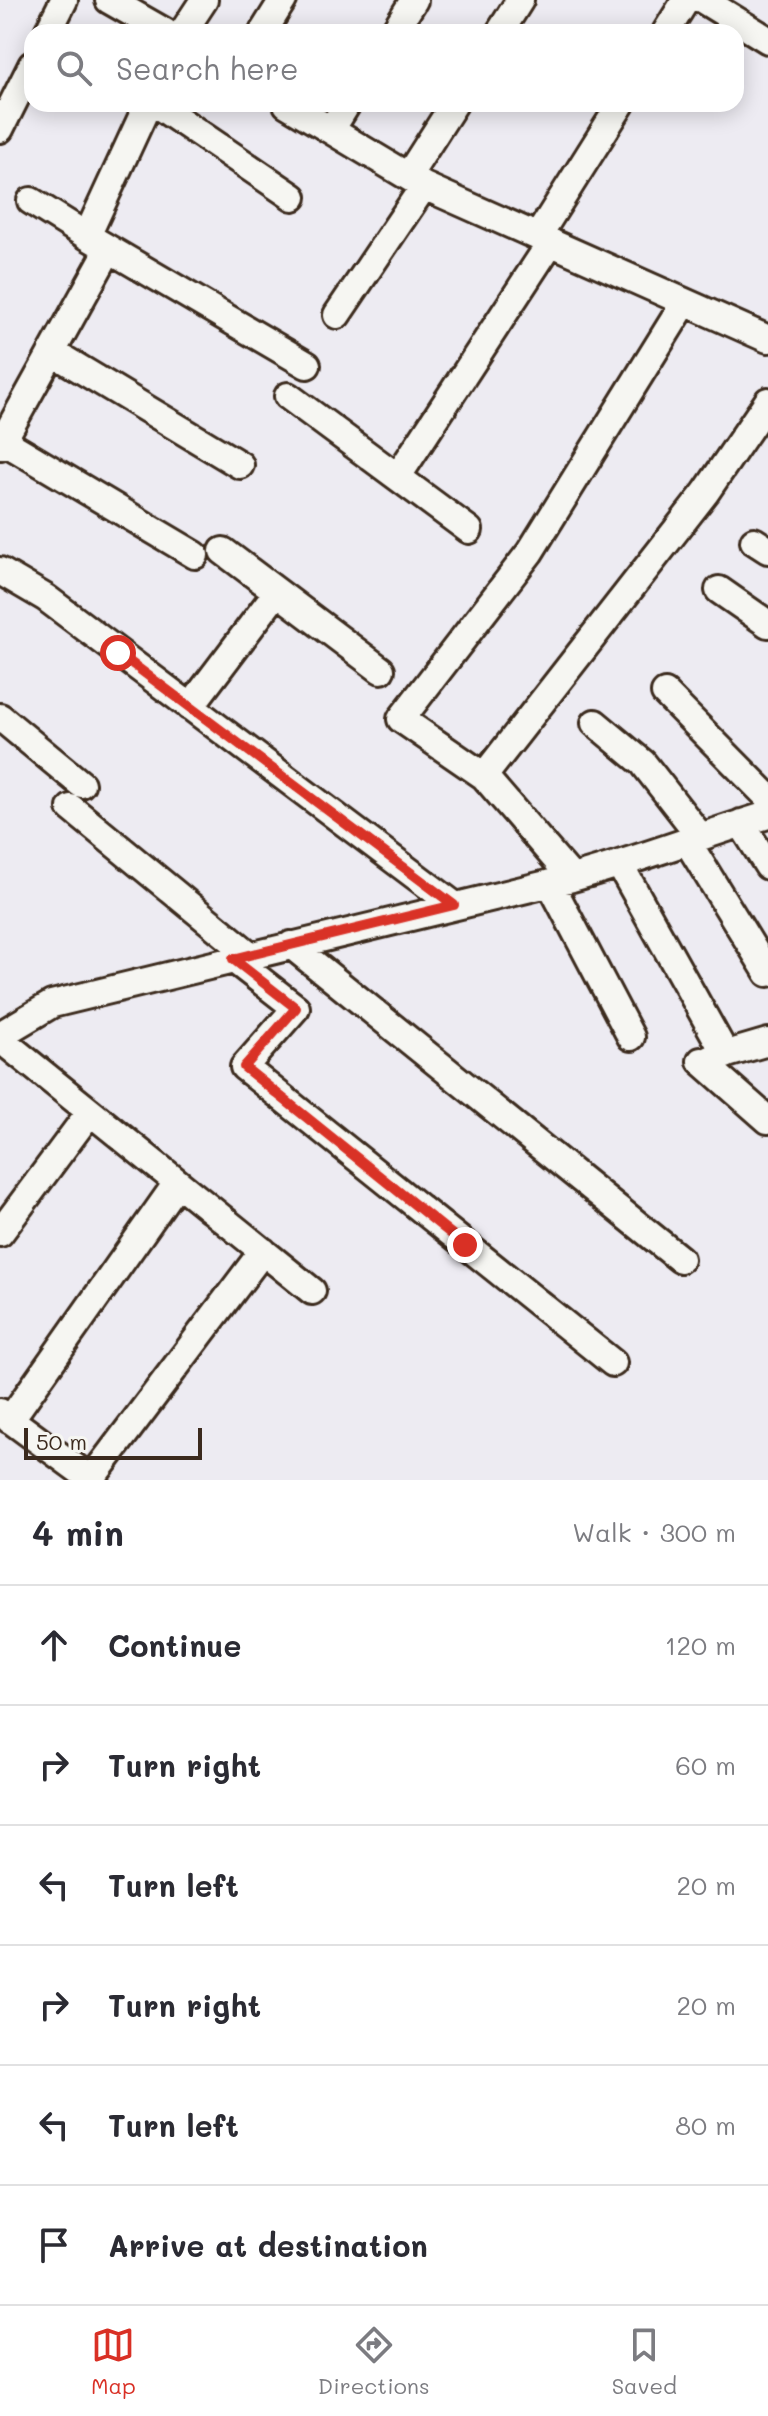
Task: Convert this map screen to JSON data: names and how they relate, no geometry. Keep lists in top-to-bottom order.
{
  "scale_bar": "50 m",
  "page": {
    "search": "Search here",
    "scale": "50 m",
    "heading": ["4 min", "Walk · 300 m"],
    "list": [
      ["Continue", "120 m"],
      ["Turn right", "60 m"],
      ["Turn left", "20 m"],
      ["Turn right", "20 m"],
      ["Turn left", "80 m"],
      "Arrive at destination"
    ],
    "nav": ["Map", "Directions", "Saved"]
  }
}
